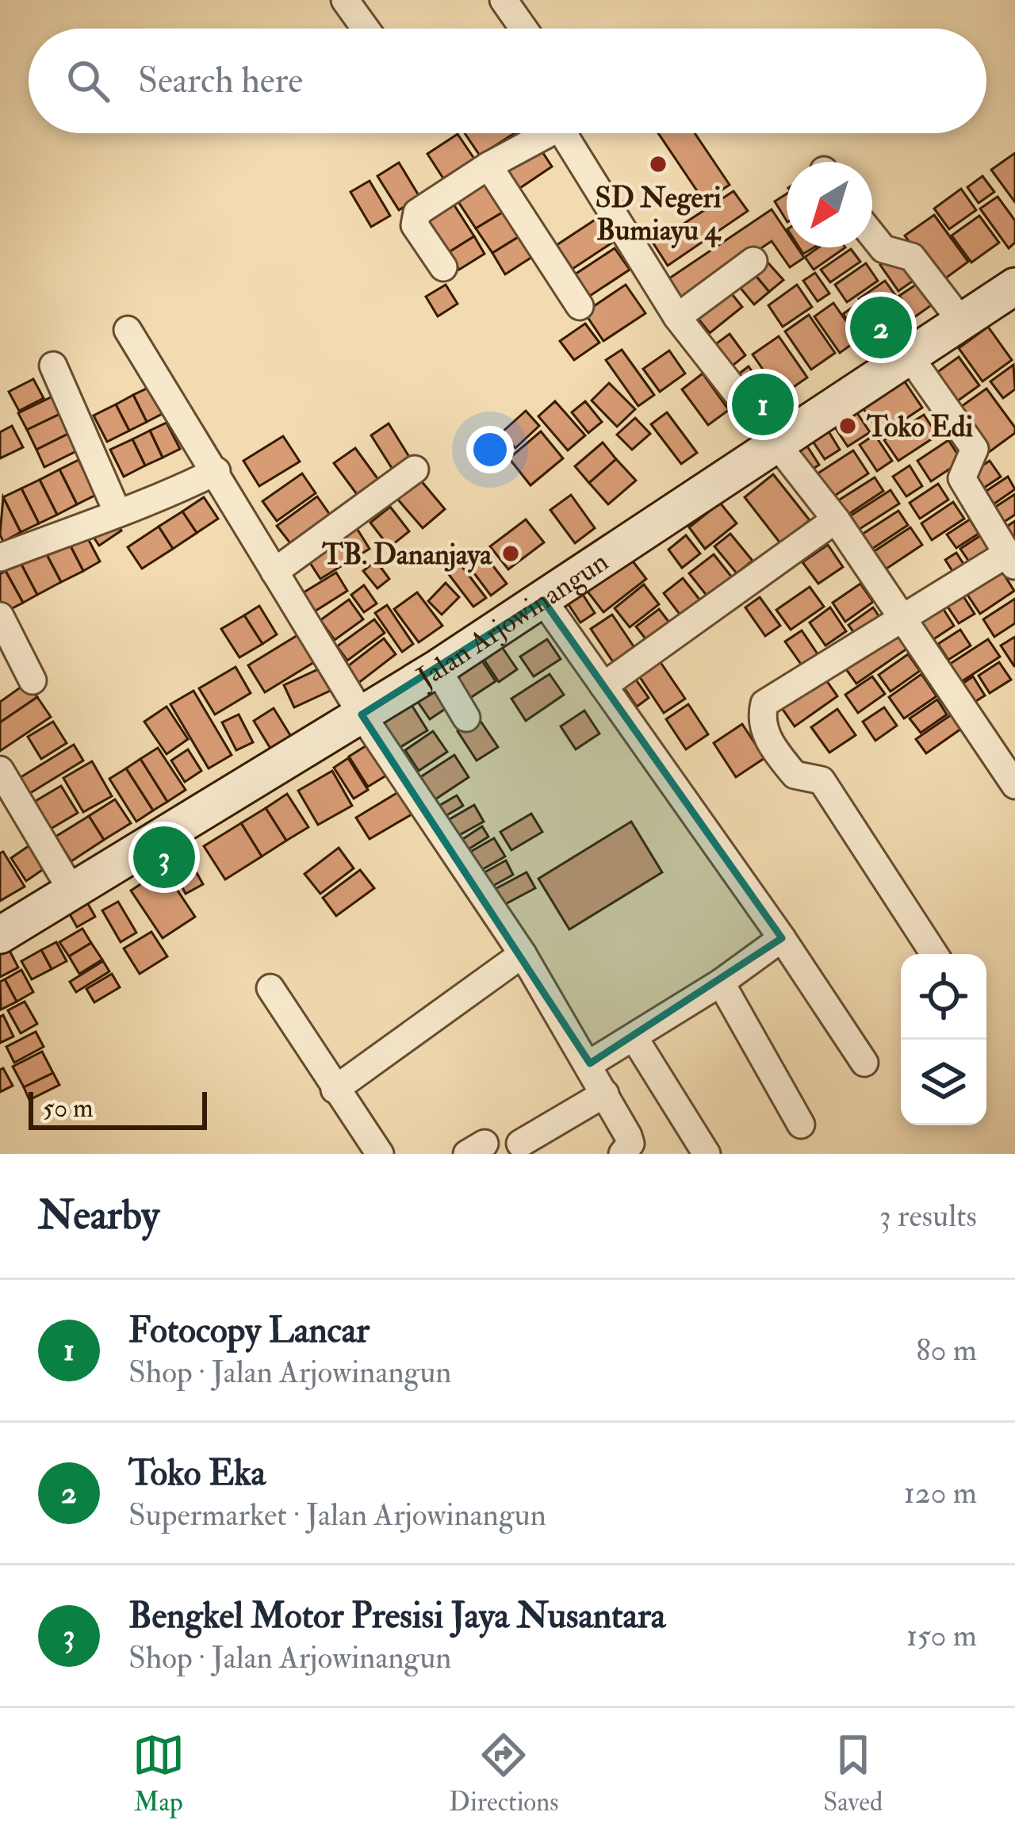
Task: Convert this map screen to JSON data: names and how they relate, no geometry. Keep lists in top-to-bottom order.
{
  "streets": {
    "main road": ["Jalan Arjowinangun"]
  },
  "places": ["SD Negeri Bumiayu 4", "Toko Edi", "TB. Dananjaya"],
  "scale_bar": "50 m",
  "north": "bottom left",
  "page": {
    "search": "Search here",
    "pins": ["2", "1", "3"],
    "scale": "50 m",
    "heading": ["Nearby", "3 results"],
    "list": [
      {
        "mark": "1",
        "name": "Fotocopy Lancar",
        "note": "Shop · Jalan Arjowinangun",
        "value": "80 m"
      },
      {
        "mark": "2",
        "name": "Toko Eka",
        "note": "Supermarket · Jalan Arjowinangun",
        "value": "120 m"
      },
      {
        "mark": "3",
        "name": "Bengkel Motor Presisi Jaya Nusantara",
        "note": "Shop · Jalan Arjowinangun",
        "value": "150 m"
      }
    ],
    "nav": ["Map", "Directions", "Saved"]
  }
}
